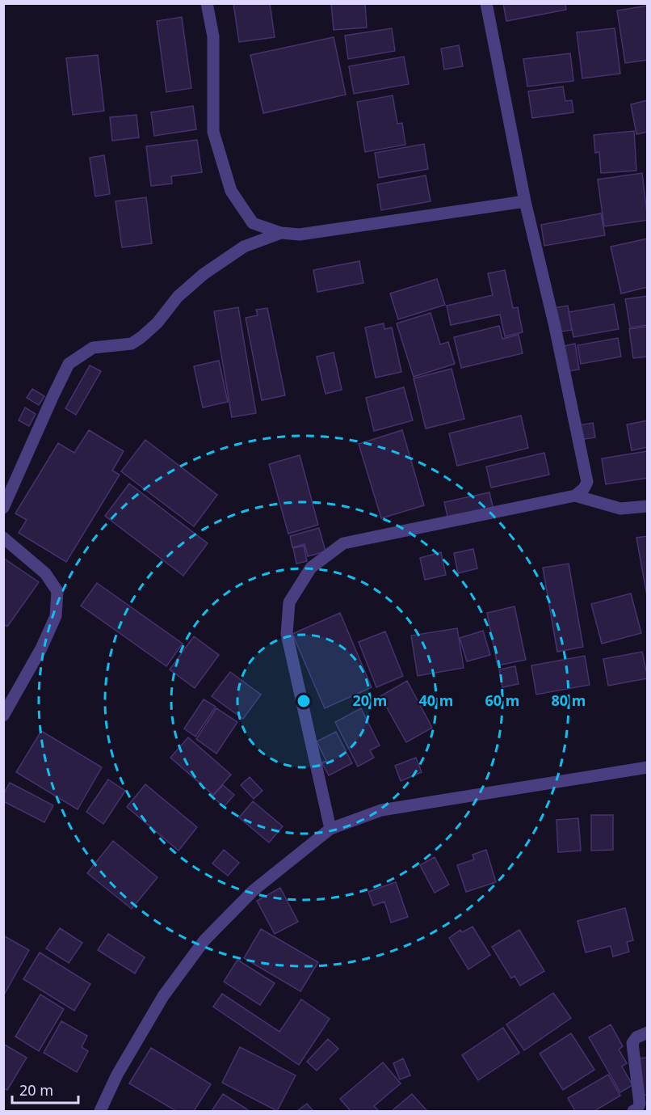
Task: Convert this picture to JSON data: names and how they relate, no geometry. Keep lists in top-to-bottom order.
{
  "scale_bar": "20 m",
  "rings": [
    "20 m",
    "40 m",
    "60 m",
    "80 m"
  ]
}
